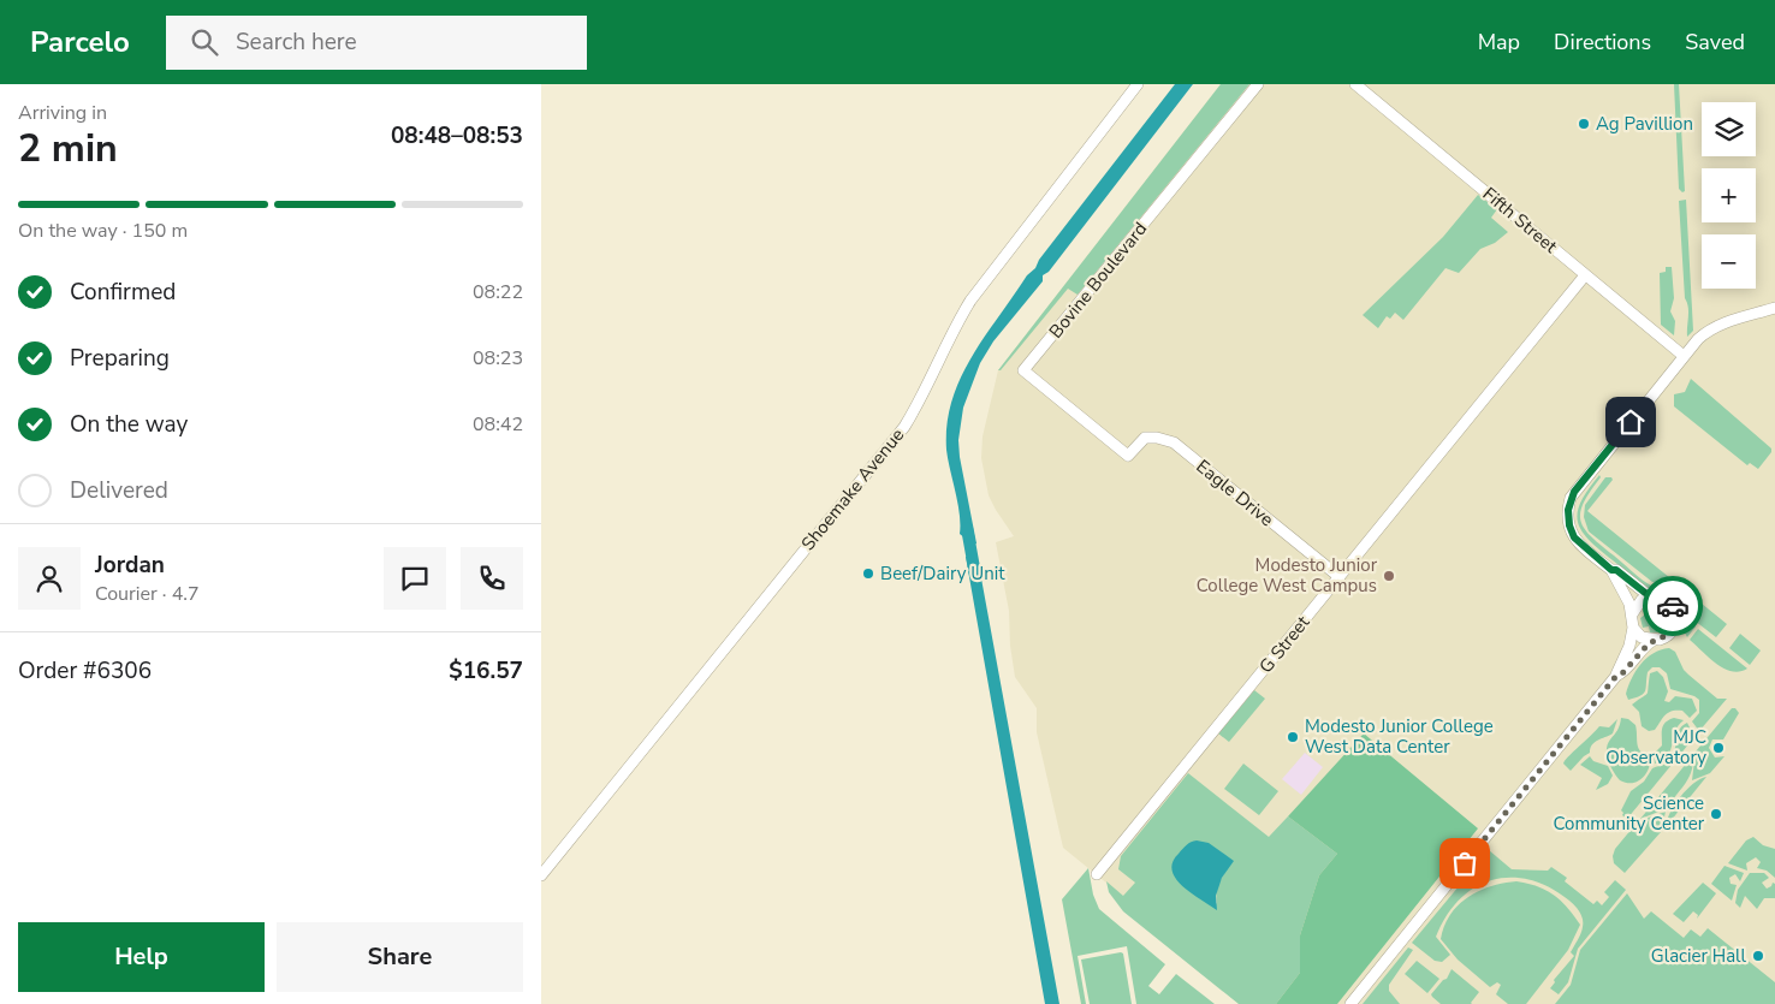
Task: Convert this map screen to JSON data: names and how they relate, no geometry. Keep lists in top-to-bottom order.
{
  "streets": {
    "street": [
      "Fifth Street",
      "Bovine Boulevard",
      "Shoemake Avenue",
      "Eagle Drive",
      "G Street"
    ]
  },
  "crossings": [
    ["Fifth Street", "G Street"],
    ["Bovine Boulevard", "Eagle Drive"],
    ["Eagle Drive", "G Street"]
  ],
  "places": [
    "Ag Pavillion",
    "Beef/Dairy Unit",
    "Modesto Junior College West Campus",
    "Modesto Junior College West Data Center",
    "MJC Observatory",
    "Science Community Center",
    "Glacier Hall"
  ],
  "page": {
    "header": "Parcelo",
    "search": "Search here",
    "nav": ["Map", "Directions", "Saved"],
    "heading": ["2 min", "Arriving in", "08:48–08:53"],
    "panel": [
      "Jordan",
      "Courier · 4.7",
      "Order #6306",
      "$16.57"
    ],
    "map_buttons": ["+", "−"],
    "bar": "On the way · 150 m",
    "list": [
      ["Confirmed", "08:22"],
      ["Preparing", "08:23"],
      ["On the way", "08:42"],
      "Delivered"
    ],
    "buttons": ["Help", "Share"]
  }
}
